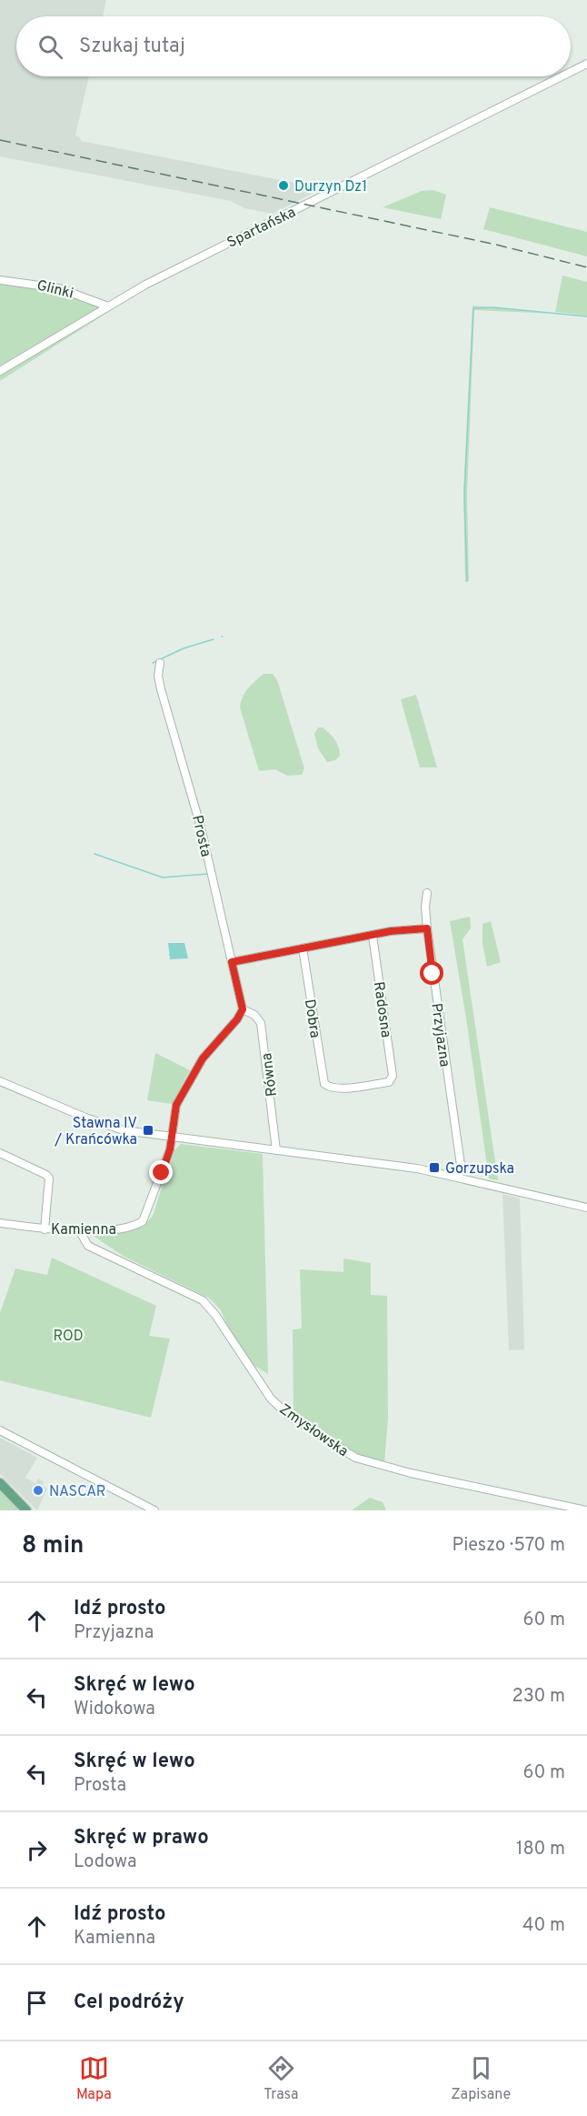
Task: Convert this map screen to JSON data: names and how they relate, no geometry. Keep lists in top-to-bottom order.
{
  "streets": {
    "street": [
      "Spartańska",
      "Glinki",
      "Prosta",
      "Radosna",
      "Dobra",
      "Przyjazna",
      "Równa",
      "Kamienna",
      "Zmysłowska"
    ]
  },
  "crossings": [
    ["Spartańska", "Glinki"],
    ["Prosta", "Równa"],
    ["Prosta", "Kamienna"],
    ["Radosna", "Dobra"],
    ["Równa", "Kamienna"],
    ["Kamienna", "Zmysłowska"]
  ],
  "parks": ["ROD"],
  "places": {
    "other": ["Durzyn Dz1", "NASCAR"],
    "transit": ["Stawna IV / Krańcówka", "Gorzupska"]
  },
  "page": {
    "search": "Szukaj tutaj",
    "heading": ["8 min", "Pieszo · 570 m"],
    "list": [
      ["Idź prosto", "Przyjazna", "60 m"],
      ["Skręć w lewo", "Widokowa", "230 m"],
      ["Skręć w lewo", "Prosta", "60 m"],
      ["Skręć w prawo", "Lodowa", "180 m"],
      ["Idź prosto", "Kamienna", "40 m"],
      "Cel podróży"
    ],
    "nav": ["Mapa", "Trasa", "Zapisane"]
  }
}
